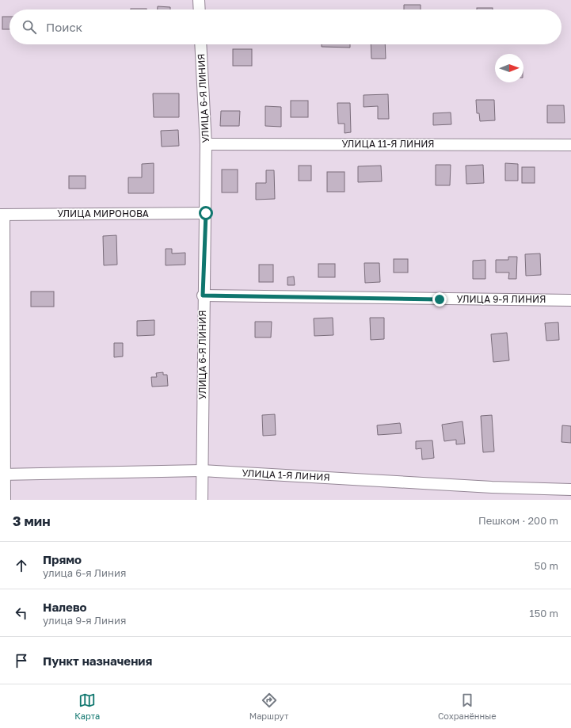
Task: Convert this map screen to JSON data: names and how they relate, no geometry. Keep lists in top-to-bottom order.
{
  "streets": {
    "street": [
      "УЛИЦА 6-Я ЛИНИЯ",
      "УЛИЦА 11-Я ЛИНИЯ",
      "УЛИЦА МИРОНОВА",
      "УЛИЦА 9-Я ЛИНИЯ",
      "УЛИЦА 1-Я ЛИНИЯ"
    ]
  },
  "crossings": [
    ["УЛИЦА 6-Я ЛИНИЯ", "УЛИЦА 11-Я ЛИНИЯ"],
    ["УЛИЦА 6-Я ЛИНИЯ", "УЛИЦА МИРОНОВА"],
    ["УЛИЦА 6-Я ЛИНИЯ", "УЛИЦА 9-Я ЛИНИЯ"],
    ["УЛИЦА 6-Я ЛИНИЯ", "УЛИЦА 1-Я ЛИНИЯ"]
  ],
  "north": "right",
  "page": {
    "search": "Поиск",
    "heading": ["3 мин", "Пешком · 200 m"],
    "list": [
      ["Прямо", "улица 6-я Линия", "50 m"],
      ["Налево", "улица 9-я Линия", "150 m"],
      "Пункт назначения"
    ],
    "nav": ["Карта", "Маршрут", "Сохранённые"]
  }
}
